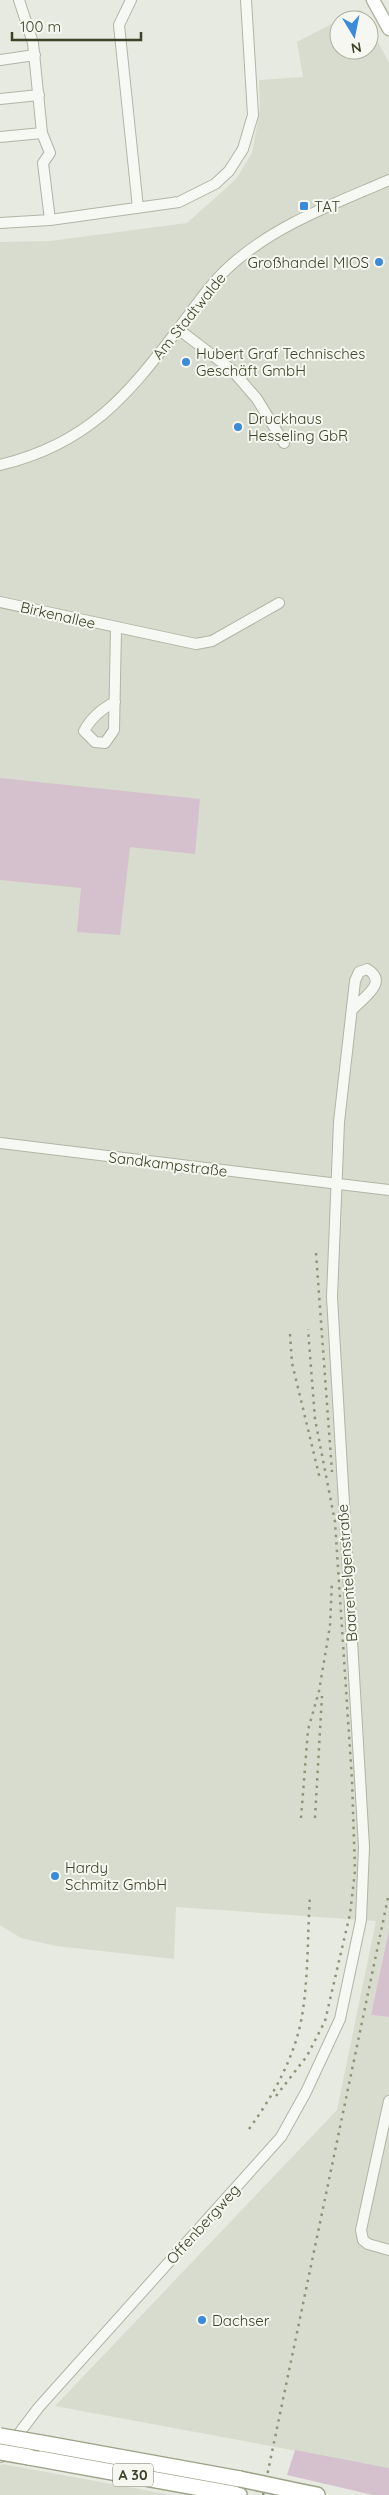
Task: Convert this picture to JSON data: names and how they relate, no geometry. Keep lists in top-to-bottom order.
{
  "streets": {
    "highway": ["A 30"],
    "street": [
      "Am Stadtwalde",
      "Birkenallee",
      "Sandkampstraße",
      "Baarentelgenstraße",
      "Offenbergweg"
    ]
  },
  "crossings": [
    ["Sandkampstraße", "Baarentelgenstraße"],
    ["Baarentelgenstraße", "Offenbergweg"]
  ],
  "places": {
    "transit": ["TAT"],
    "other": [
      "Großhandel MIOS",
      "Hubert Graf Technisches Geschäft GmbH",
      "Druckhaus Hesseling GbR",
      "Hardy Schmitz GmbH",
      "Dachser"
    ]
  },
  "scale_bar": "100 m",
  "north": "bottom"
}
